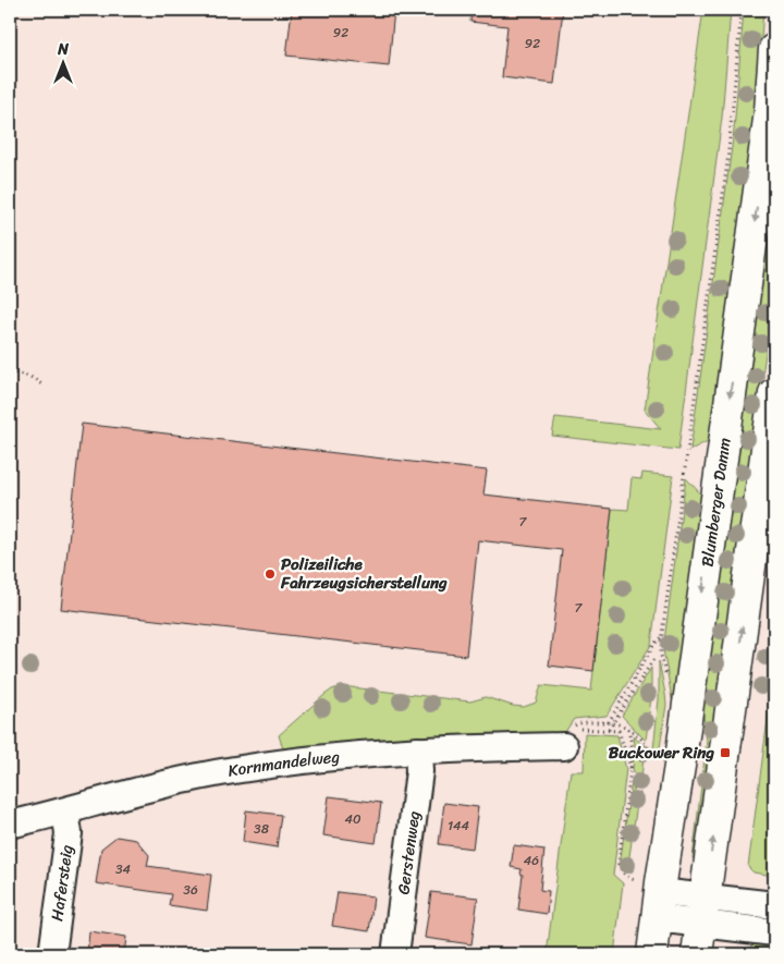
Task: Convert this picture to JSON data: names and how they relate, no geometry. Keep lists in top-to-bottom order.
{
  "streets": {
    "main road": ["Blumberger Damm"],
    "street": ["Kornmandelweg", "Gerstenweg", "Hafersteig"]
  },
  "crossings": [
    ["Kornmandelweg", "Gerstenweg"],
    ["Kornmandelweg", "Hafersteig"]
  ],
  "places": {
    "other": ["Polizeiliche Fahrzeugsicherstellung"],
    "transit": ["Buckower Ring"]
  },
  "house_numbers": [
    "92",
    "92",
    "7",
    "7",
    "40",
    "144",
    "38",
    "46",
    "34",
    "36"
  ],
  "north": "top"
}
